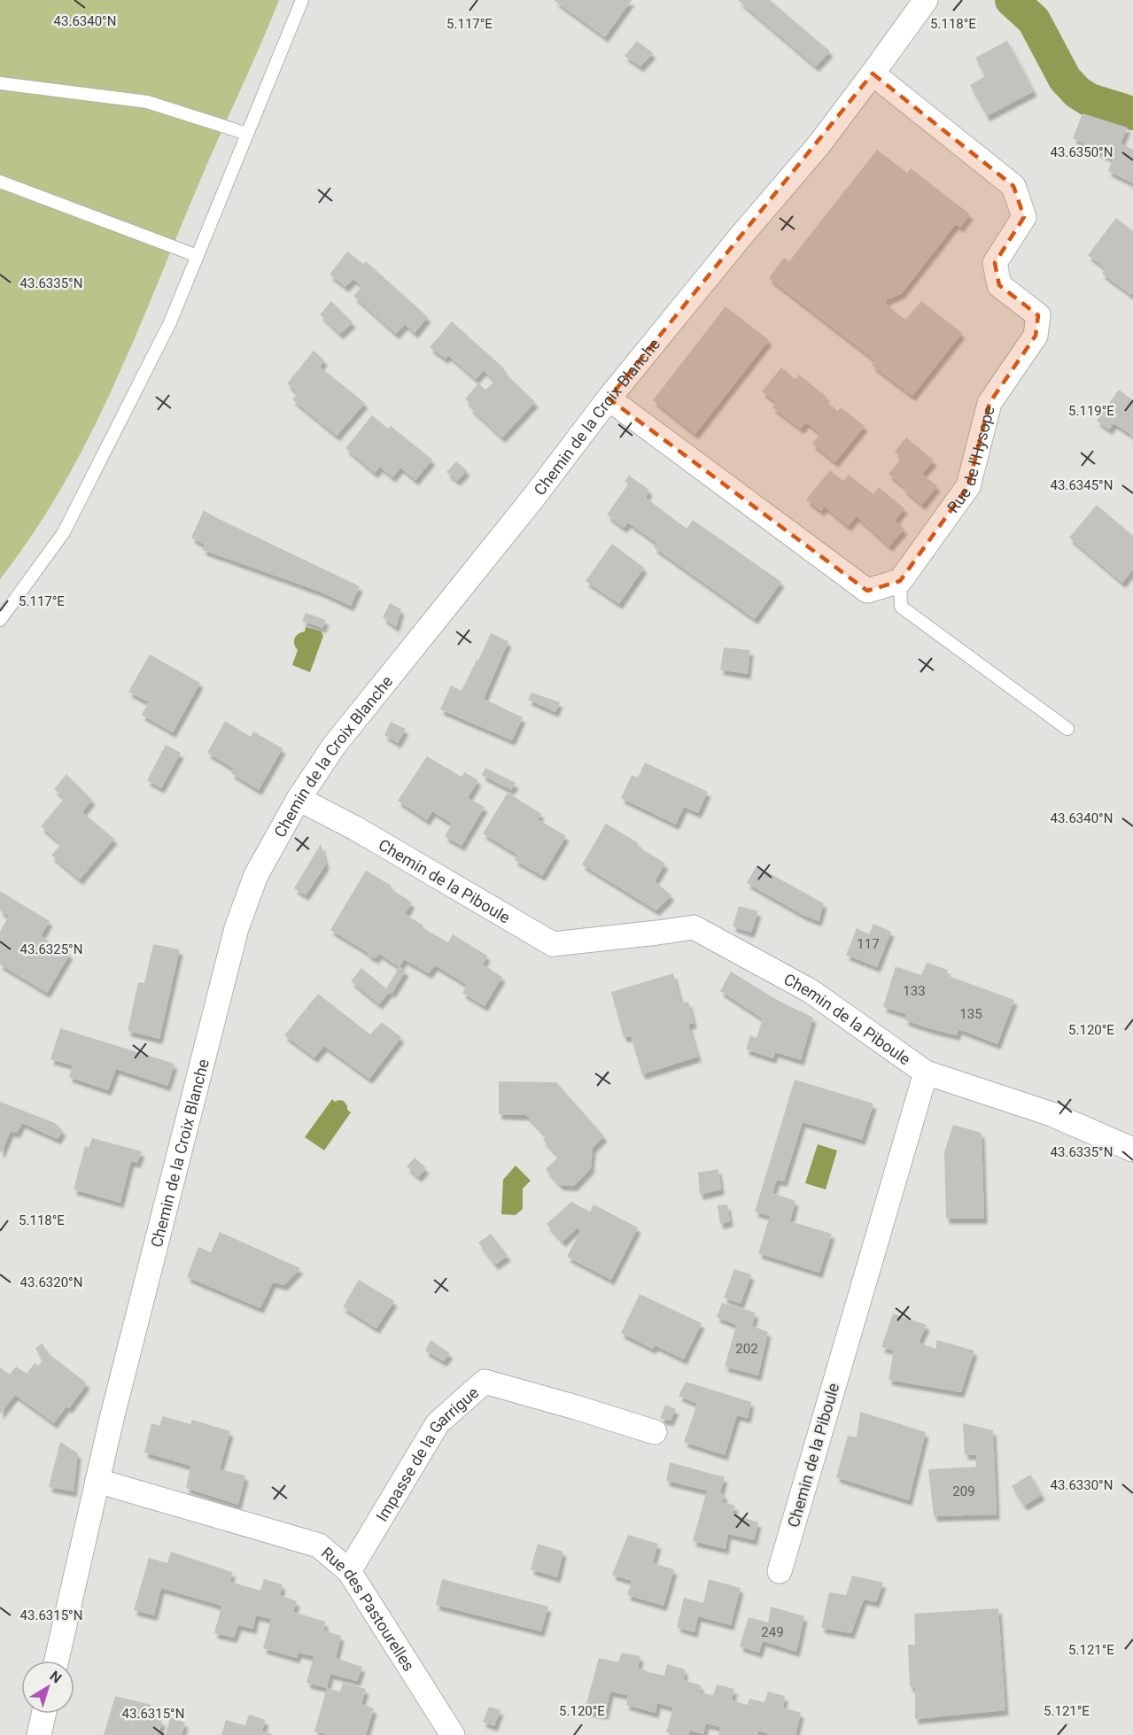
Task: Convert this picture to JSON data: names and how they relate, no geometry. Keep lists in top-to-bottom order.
{
  "streets": {
    "street": [
      "Chemin de la Croix Blanche",
      "Rue de l'Hysope",
      "Chemin de la Piboule",
      "Impasse de la Garrigue",
      "Rue des Pastourelles"
    ]
  },
  "crossings": [
    ["Chemin de la Croix Blanche", "Rue de l'Hysope"],
    ["Chemin de la Croix Blanche", "Chemin de la Piboule"],
    ["Chemin de la Croix Blanche", "Rue des Pastourelles"],
    ["Impasse de la Garrigue", "Rue des Pastourelles"]
  ],
  "house_numbers": [
    "117",
    "133",
    "135",
    "202",
    "209",
    "249"
  ],
  "north": "top right",
  "coordinates": [
    "43.6340°N",
    "5.117°E",
    "5.118°E",
    "43.6350°N",
    "43.6335°N",
    "5.119°E",
    "43.6345°N",
    "43.6325°N",
    "5.120°E",
    "43.6320°N",
    "43.6330°N",
    "43.6315°N",
    "5.121°E"
  ]
}
